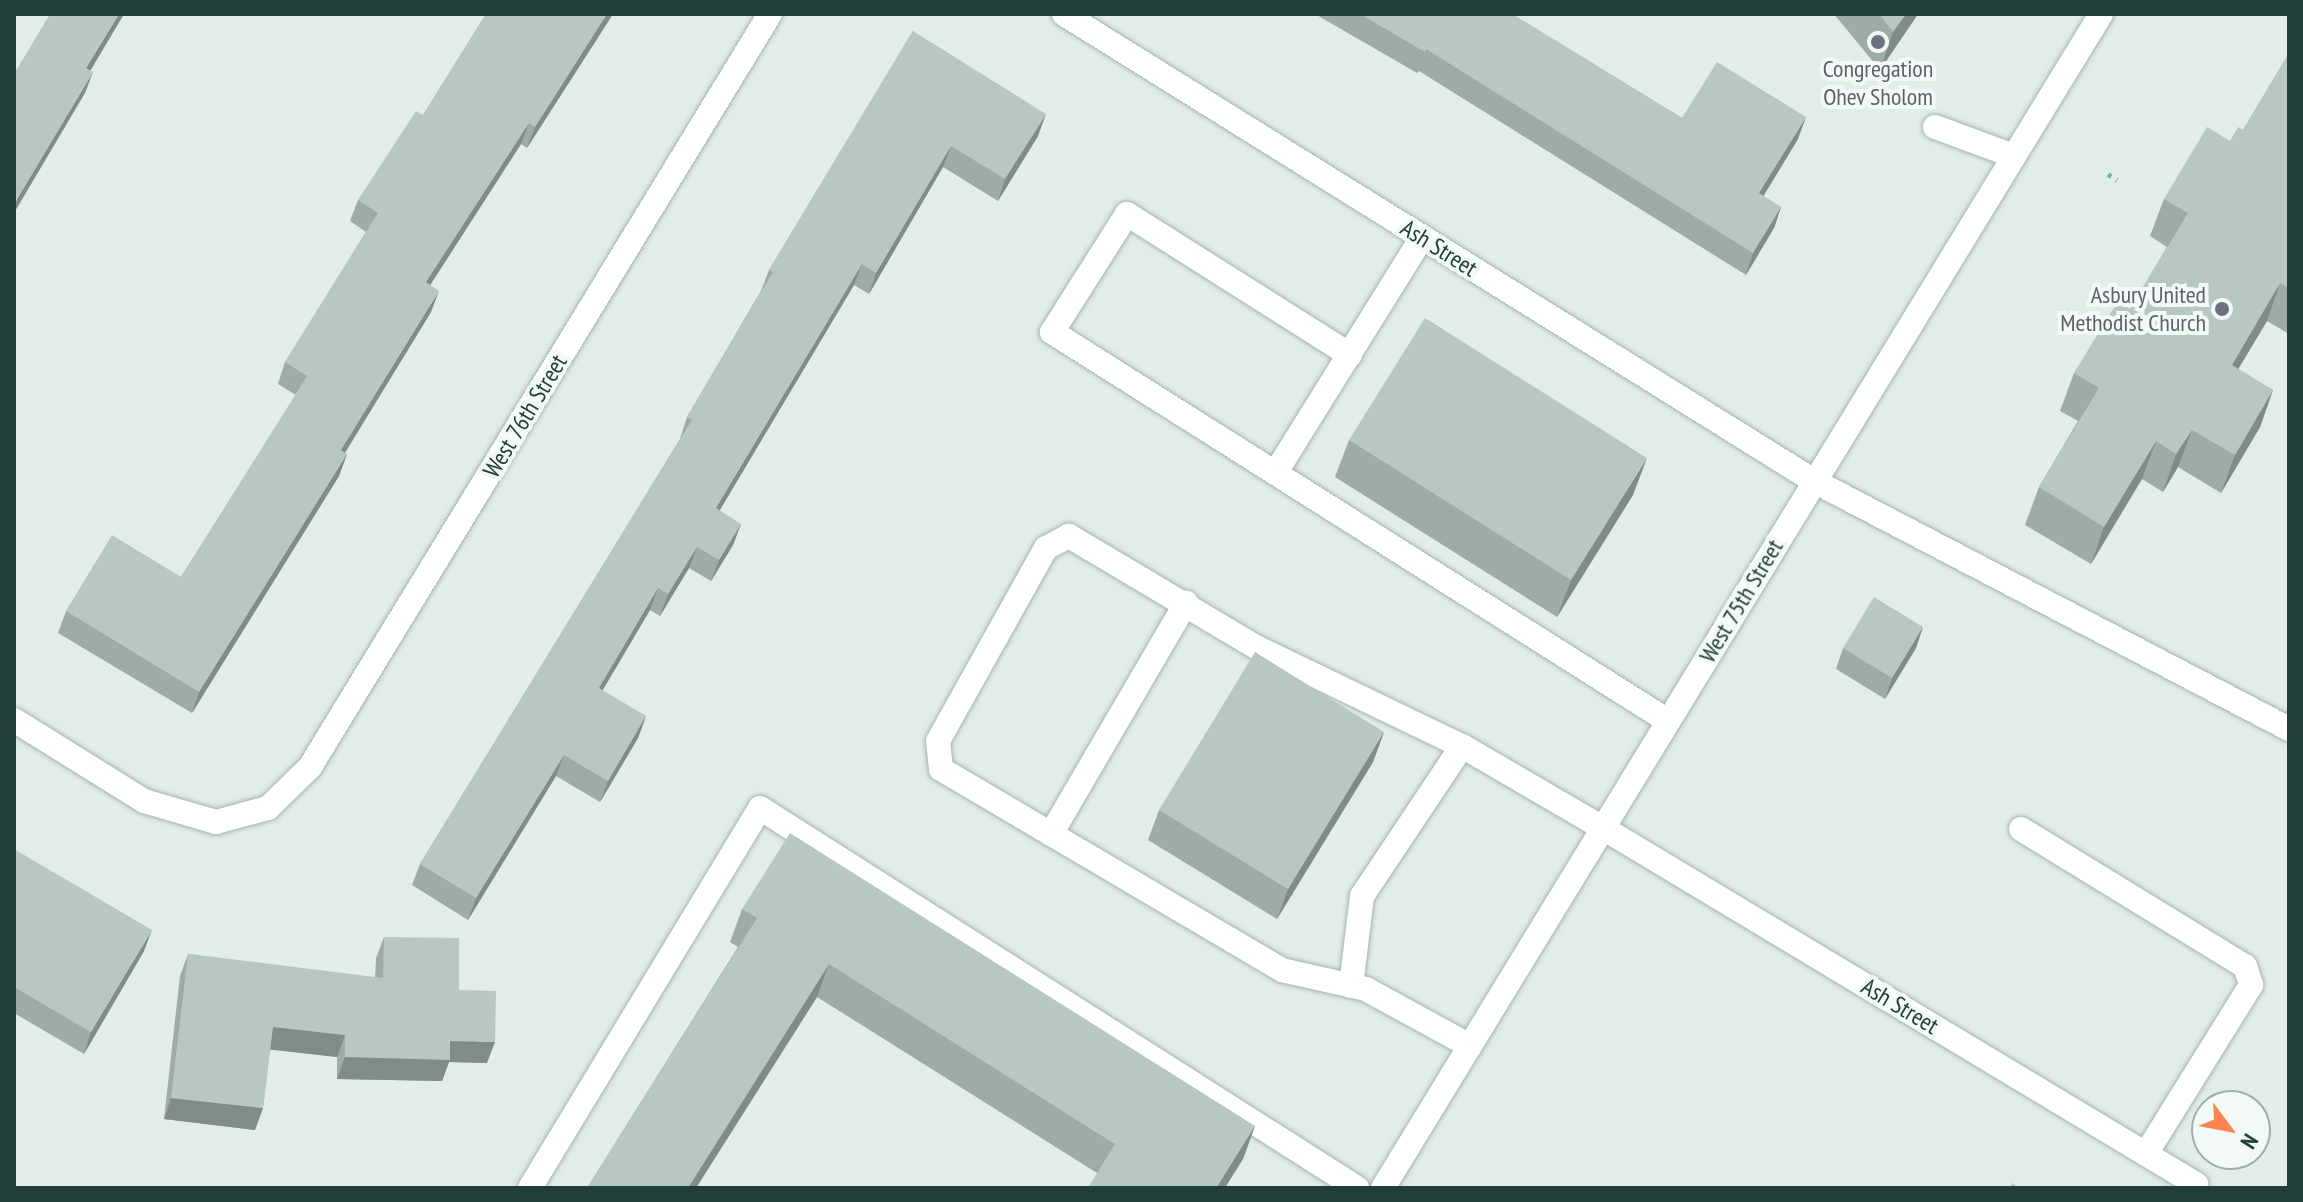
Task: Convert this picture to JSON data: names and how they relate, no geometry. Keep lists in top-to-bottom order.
{
  "streets": {
    "street": ["Ash Street", "West 76th Street", "West 75th Street"]
  },
  "crossings": [
    ["Ash Street", "West 75th Street"]
  ],
  "places": ["Congregation Ohev Sholom", "Asbury United Methodist Church"],
  "north": "bottom right"
}
